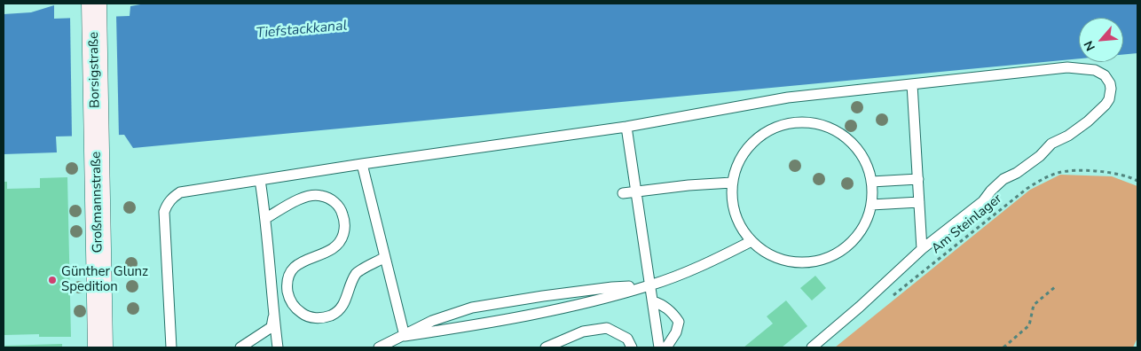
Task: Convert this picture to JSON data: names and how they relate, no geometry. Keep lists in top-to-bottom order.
{
  "streets": {
    "main road": ["Borsigstraße", "Großmannstraße"],
    "path": ["Am Steinlager"]
  },
  "crossings": [
    ["Borsigstraße", "Großmannstraße"]
  ],
  "water": ["Tiefstackkanal"],
  "places": ["Günther Glunz Spedition"],
  "north": "bottom left"
}
